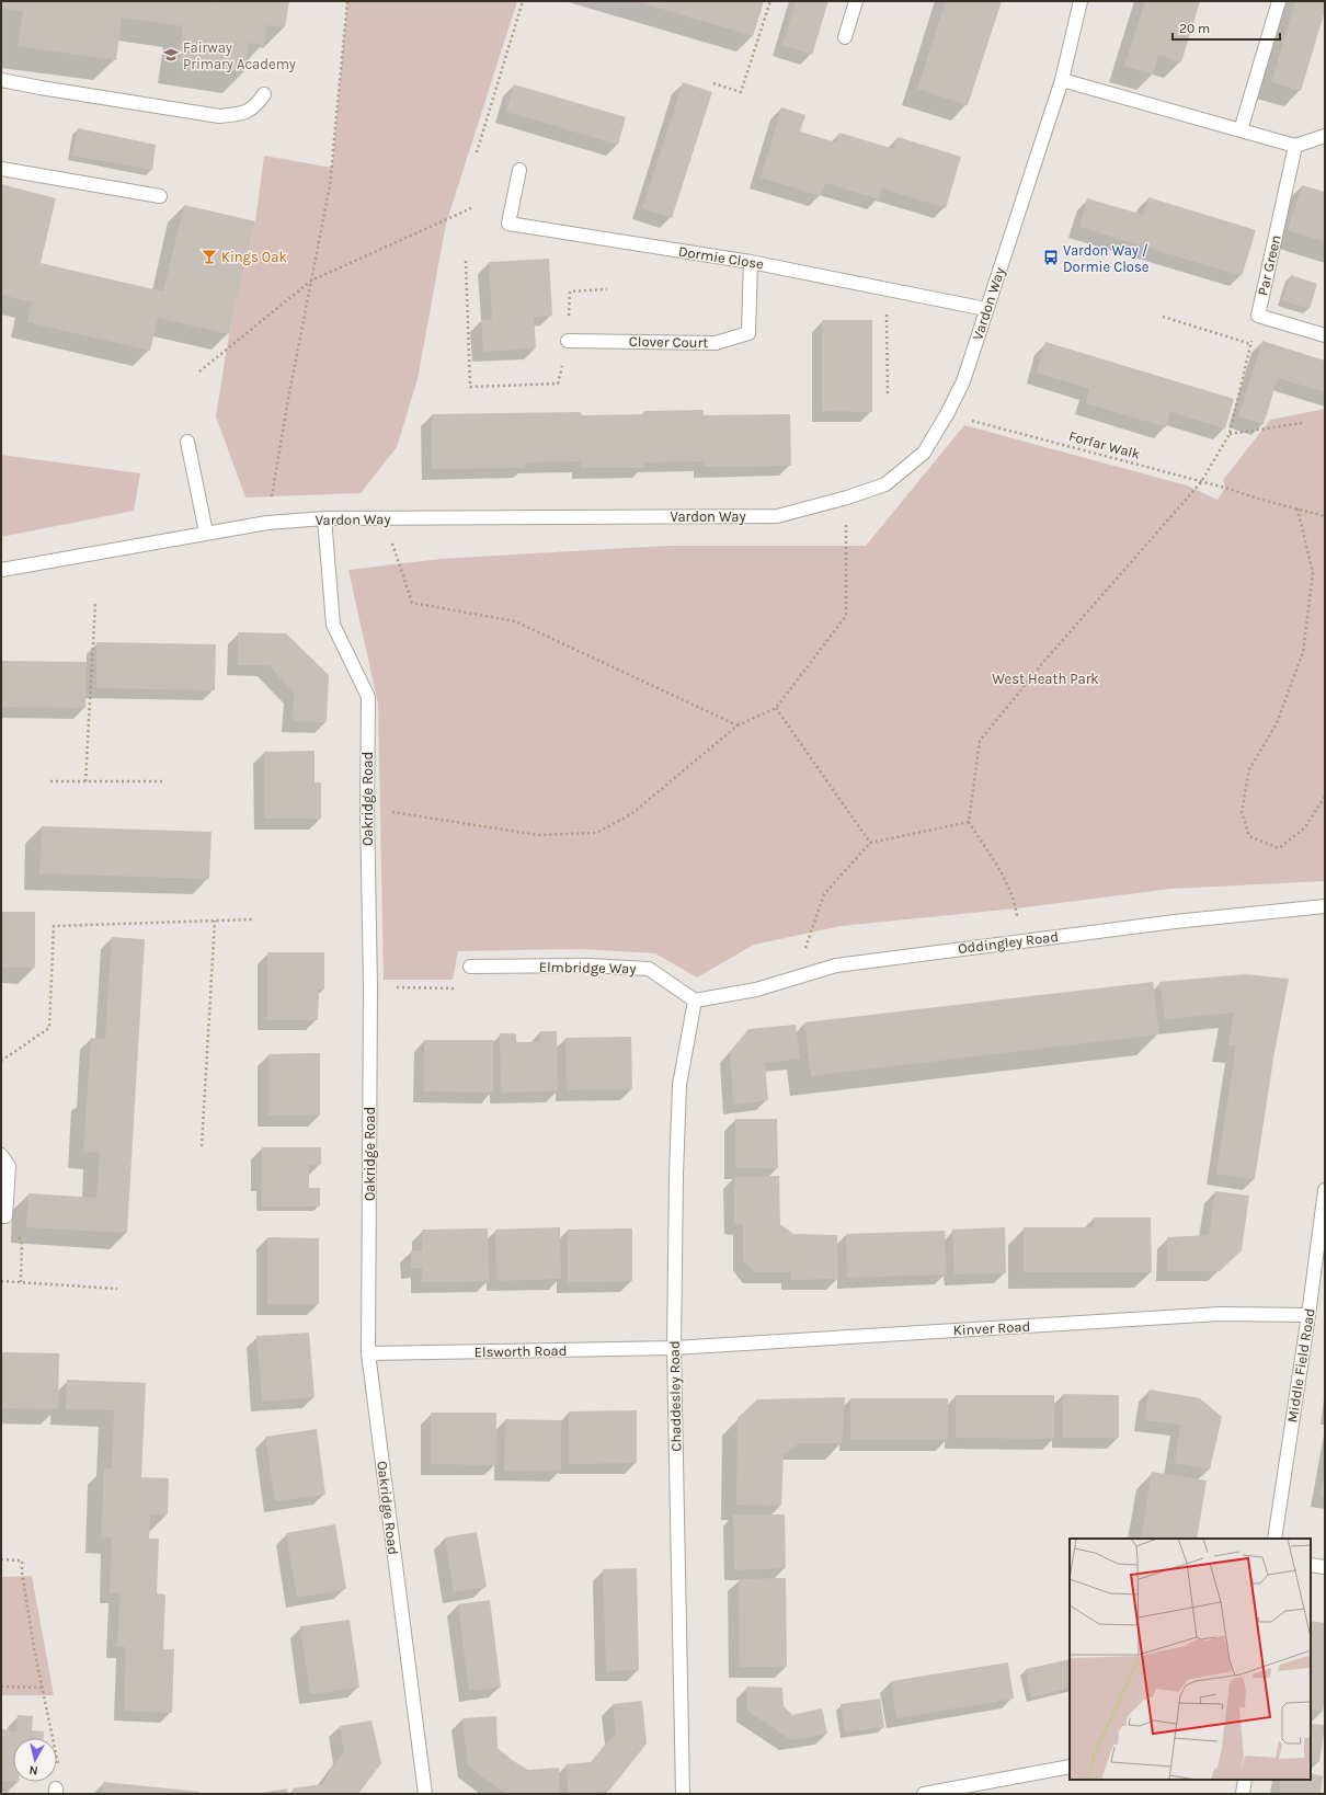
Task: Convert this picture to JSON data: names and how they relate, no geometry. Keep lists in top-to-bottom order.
{
  "streets": {
    "street": [
      "Dormie Close",
      "Par Green",
      "Vardon Way",
      "Clover Court",
      "Oakridge Road",
      "Oddingley Road",
      "Elmbridge Way",
      "Kinver Road",
      "Elsworth Road",
      "Middle Field Road",
      "Chaddesley Road"
    ],
    "path": ["Forfar Walk"]
  },
  "crossings": [
    ["Dormie Close", "Vardon Way"],
    ["Dormie Close", "Clover Court"],
    ["Vardon Way", "Forfar Walk"],
    ["Vardon Way", "Oakridge Road"],
    ["Oakridge Road", "Elsworth Road"],
    ["Oddingley Road", "Elmbridge Way"],
    ["Oddingley Road", "Chaddesley Road"],
    ["Elmbridge Way", "Chaddesley Road"],
    ["Kinver Road", "Elsworth Road"],
    ["Kinver Road", "Middle Field Road"],
    ["Kinver Road", "Chaddesley Road"],
    ["Elsworth Road", "Chaddesley Road"]
  ],
  "parks": ["West Heath Park"],
  "places": {
    "school or university": ["Fairway Primary Academy"],
    "bar": ["Kings Oak"],
    "bus stop": ["Vardon Way / Dormie Close"]
  },
  "scale_bar": "20 m",
  "north": "bottom"
}
